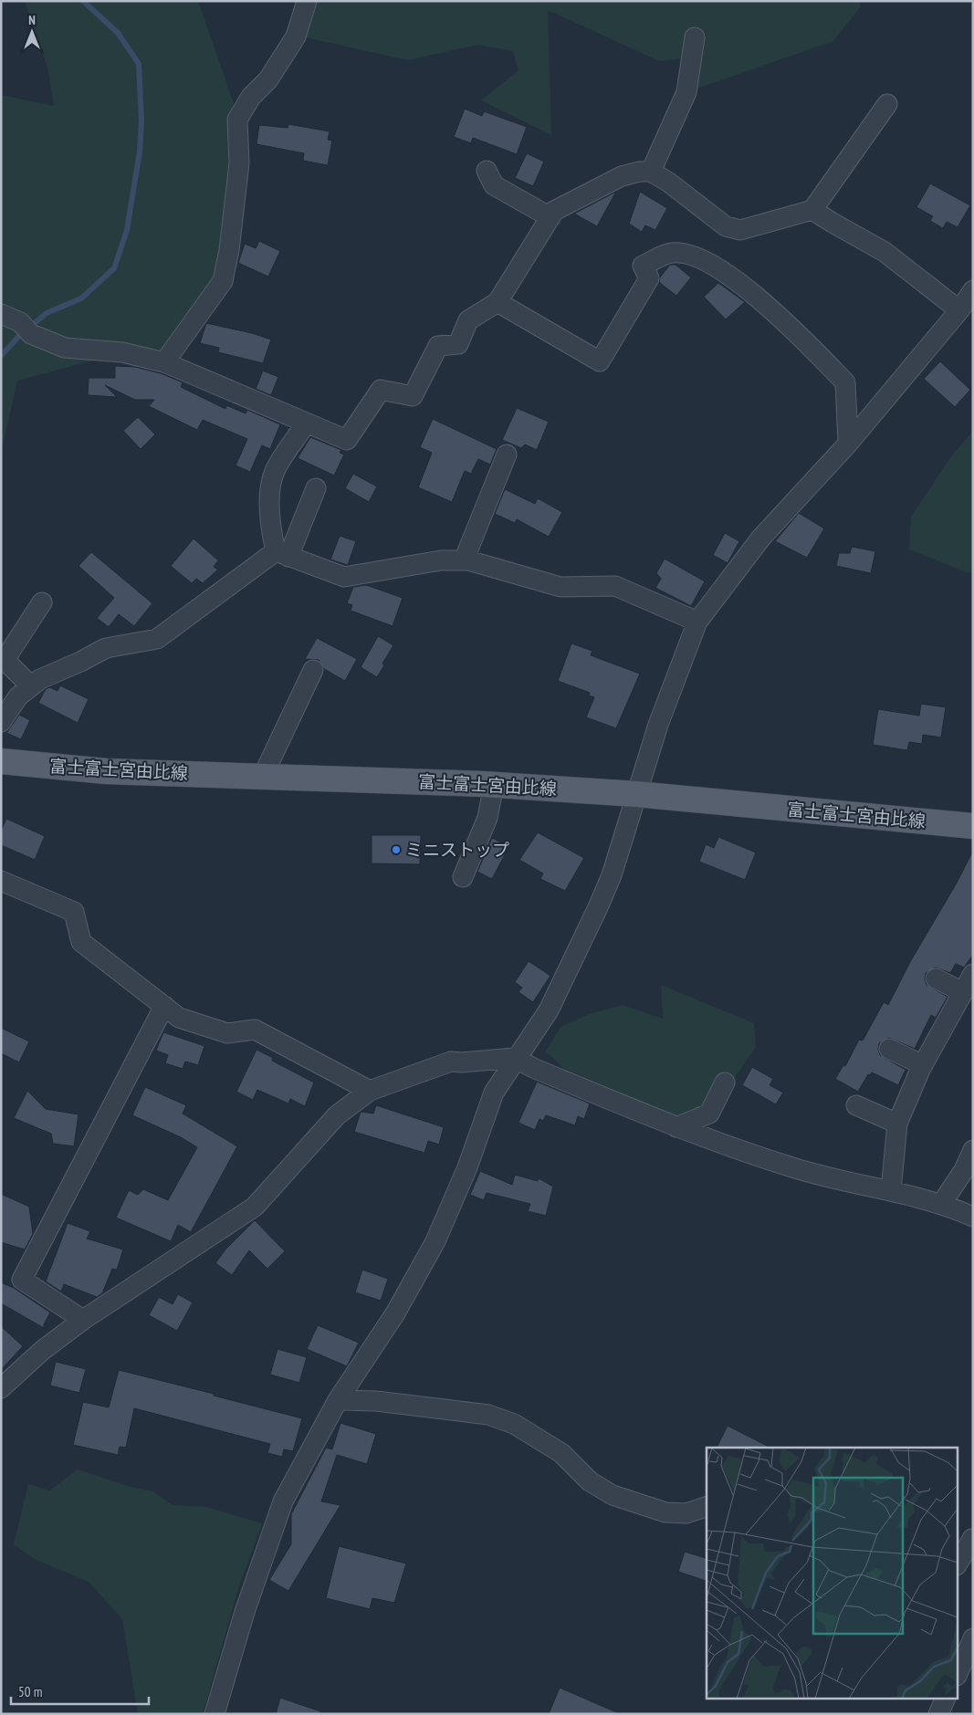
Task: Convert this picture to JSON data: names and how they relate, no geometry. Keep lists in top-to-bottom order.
{
  "streets": {
    "main road": ["富士富士宮由比線"]
  },
  "places": ["ミニストップ"],
  "scale_bar": "50 m",
  "north": "top"
}
